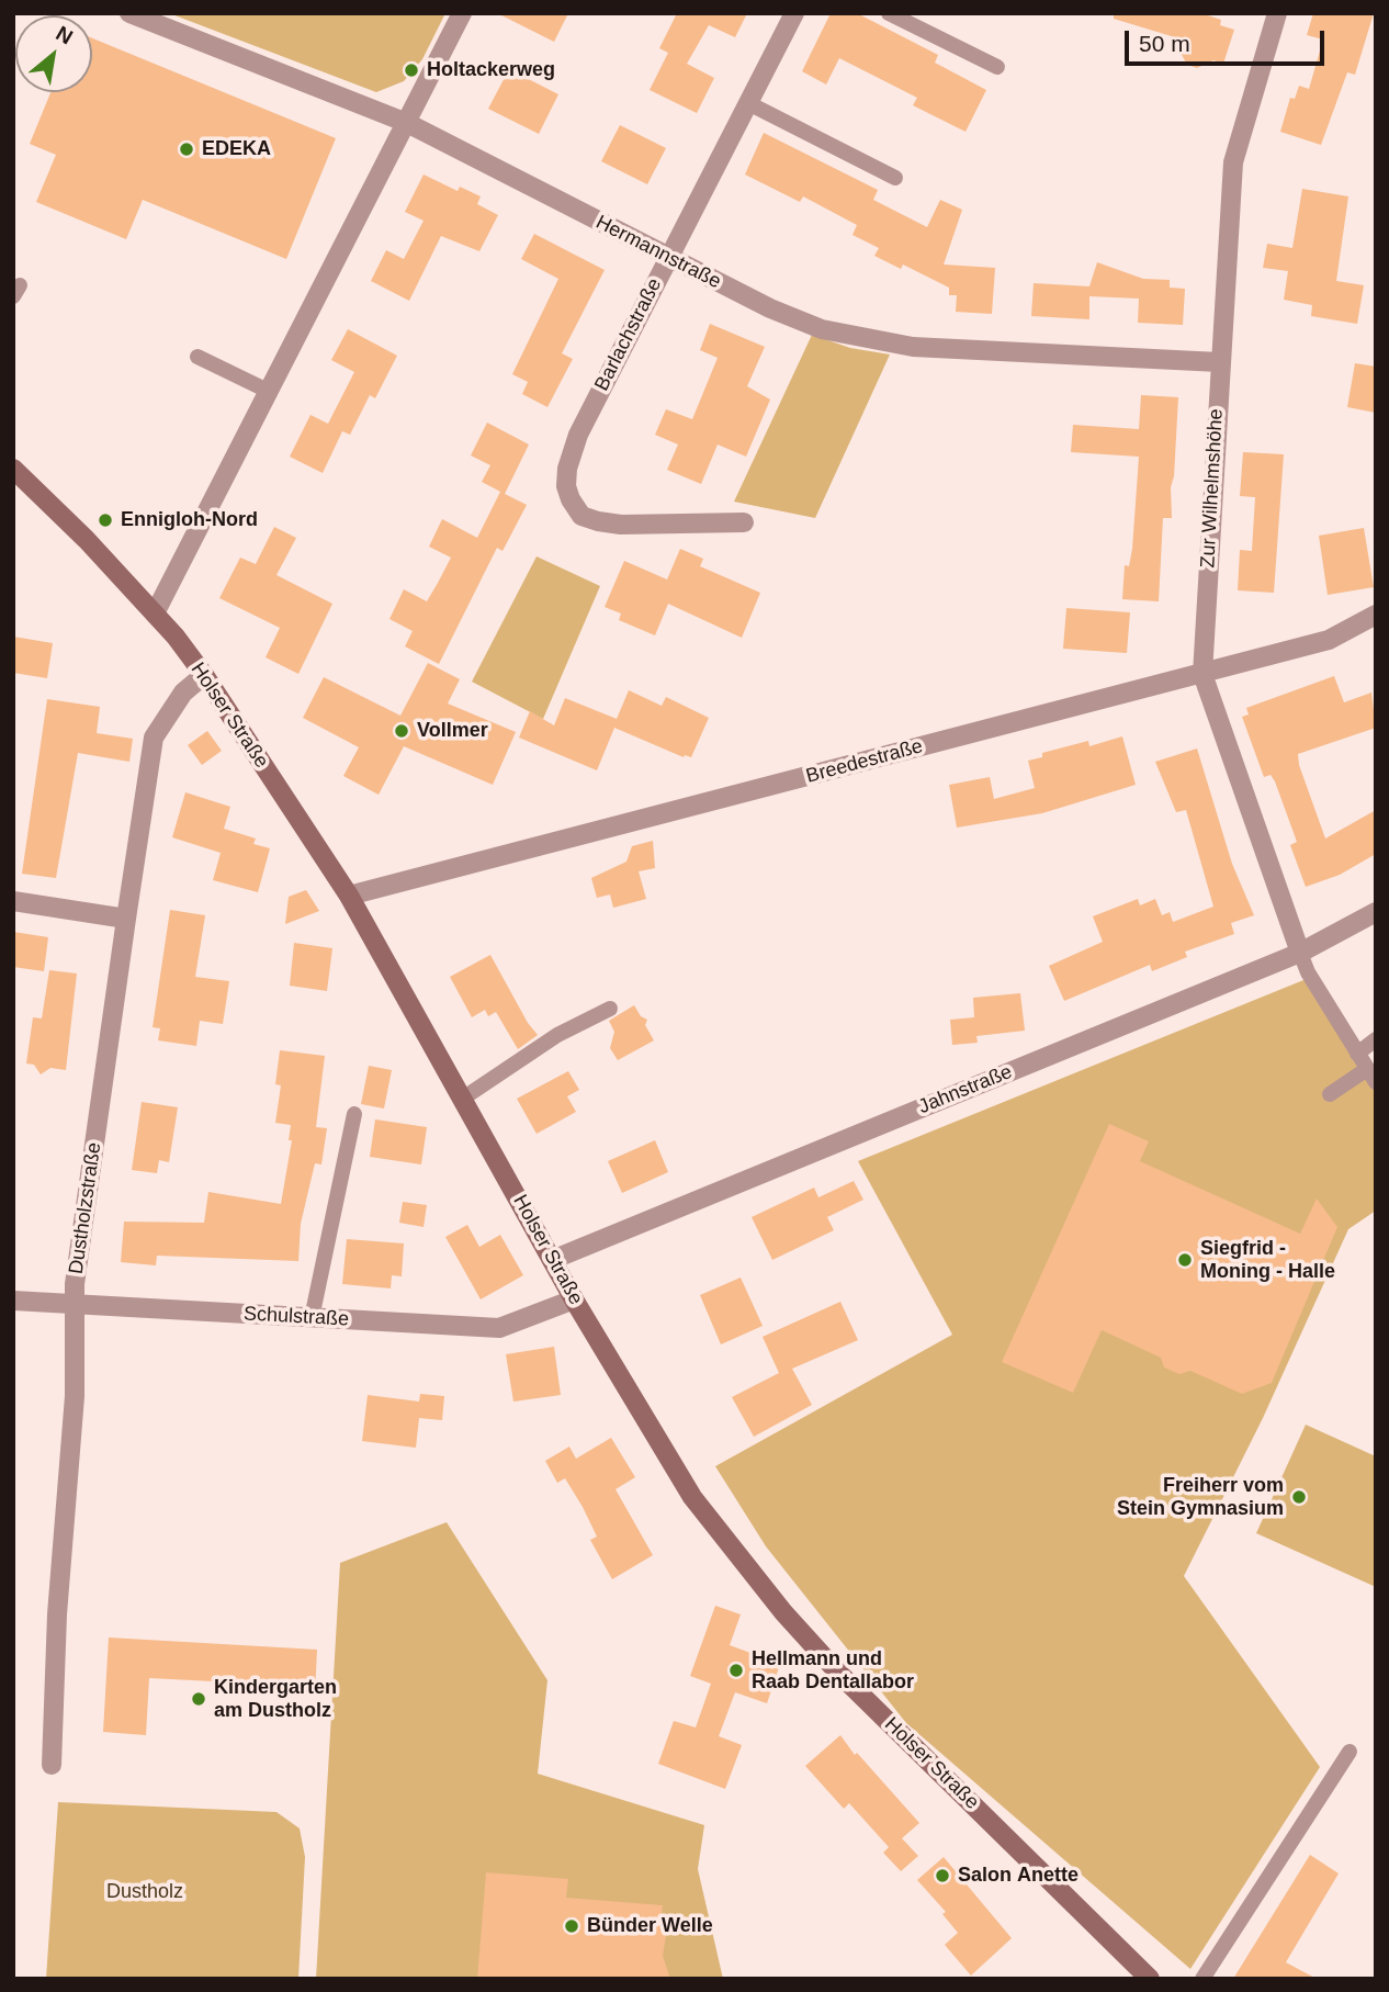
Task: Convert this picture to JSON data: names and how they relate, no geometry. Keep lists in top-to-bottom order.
{
  "streets": {
    "main road": ["Holser Straße"],
    "street": [
      "Hermannstraße",
      "Barlachstraße",
      "Zur Wilhelmshöhe",
      "Breedestraße",
      "Jahnstraße",
      "Dustholzstraße",
      "Schulstraße"
    ]
  },
  "crossings": [
    ["Hermannstraße", "Barlachstraße"],
    ["Hermannstraße", "Zur Wilhelmshöhe"],
    ["Zur Wilhelmshöhe", "Breedestraße"],
    ["Zur Wilhelmshöhe", "Jahnstraße"],
    ["Holser Straße", "Breedestraße"],
    ["Holser Straße", "Jahnstraße"],
    ["Holser Straße", "Dustholzstraße"],
    ["Holser Straße", "Schulstraße"],
    ["Dustholzstraße", "Schulstraße"]
  ],
  "parks": ["Dustholz"],
  "places": [
    "Holtackerweg",
    "EDEKA",
    "Ennigloh-Nord",
    "Vollmer",
    "Siegfrid - Moning - Halle",
    "Freiherr vom Stein Gymnasium",
    "Hellmann und Raab Dentallabor",
    "Kindergarten am Dustholz",
    "Salon Anette",
    "Bünder Welle"
  ],
  "scale_bar": "50 m",
  "north": "top right"
}
